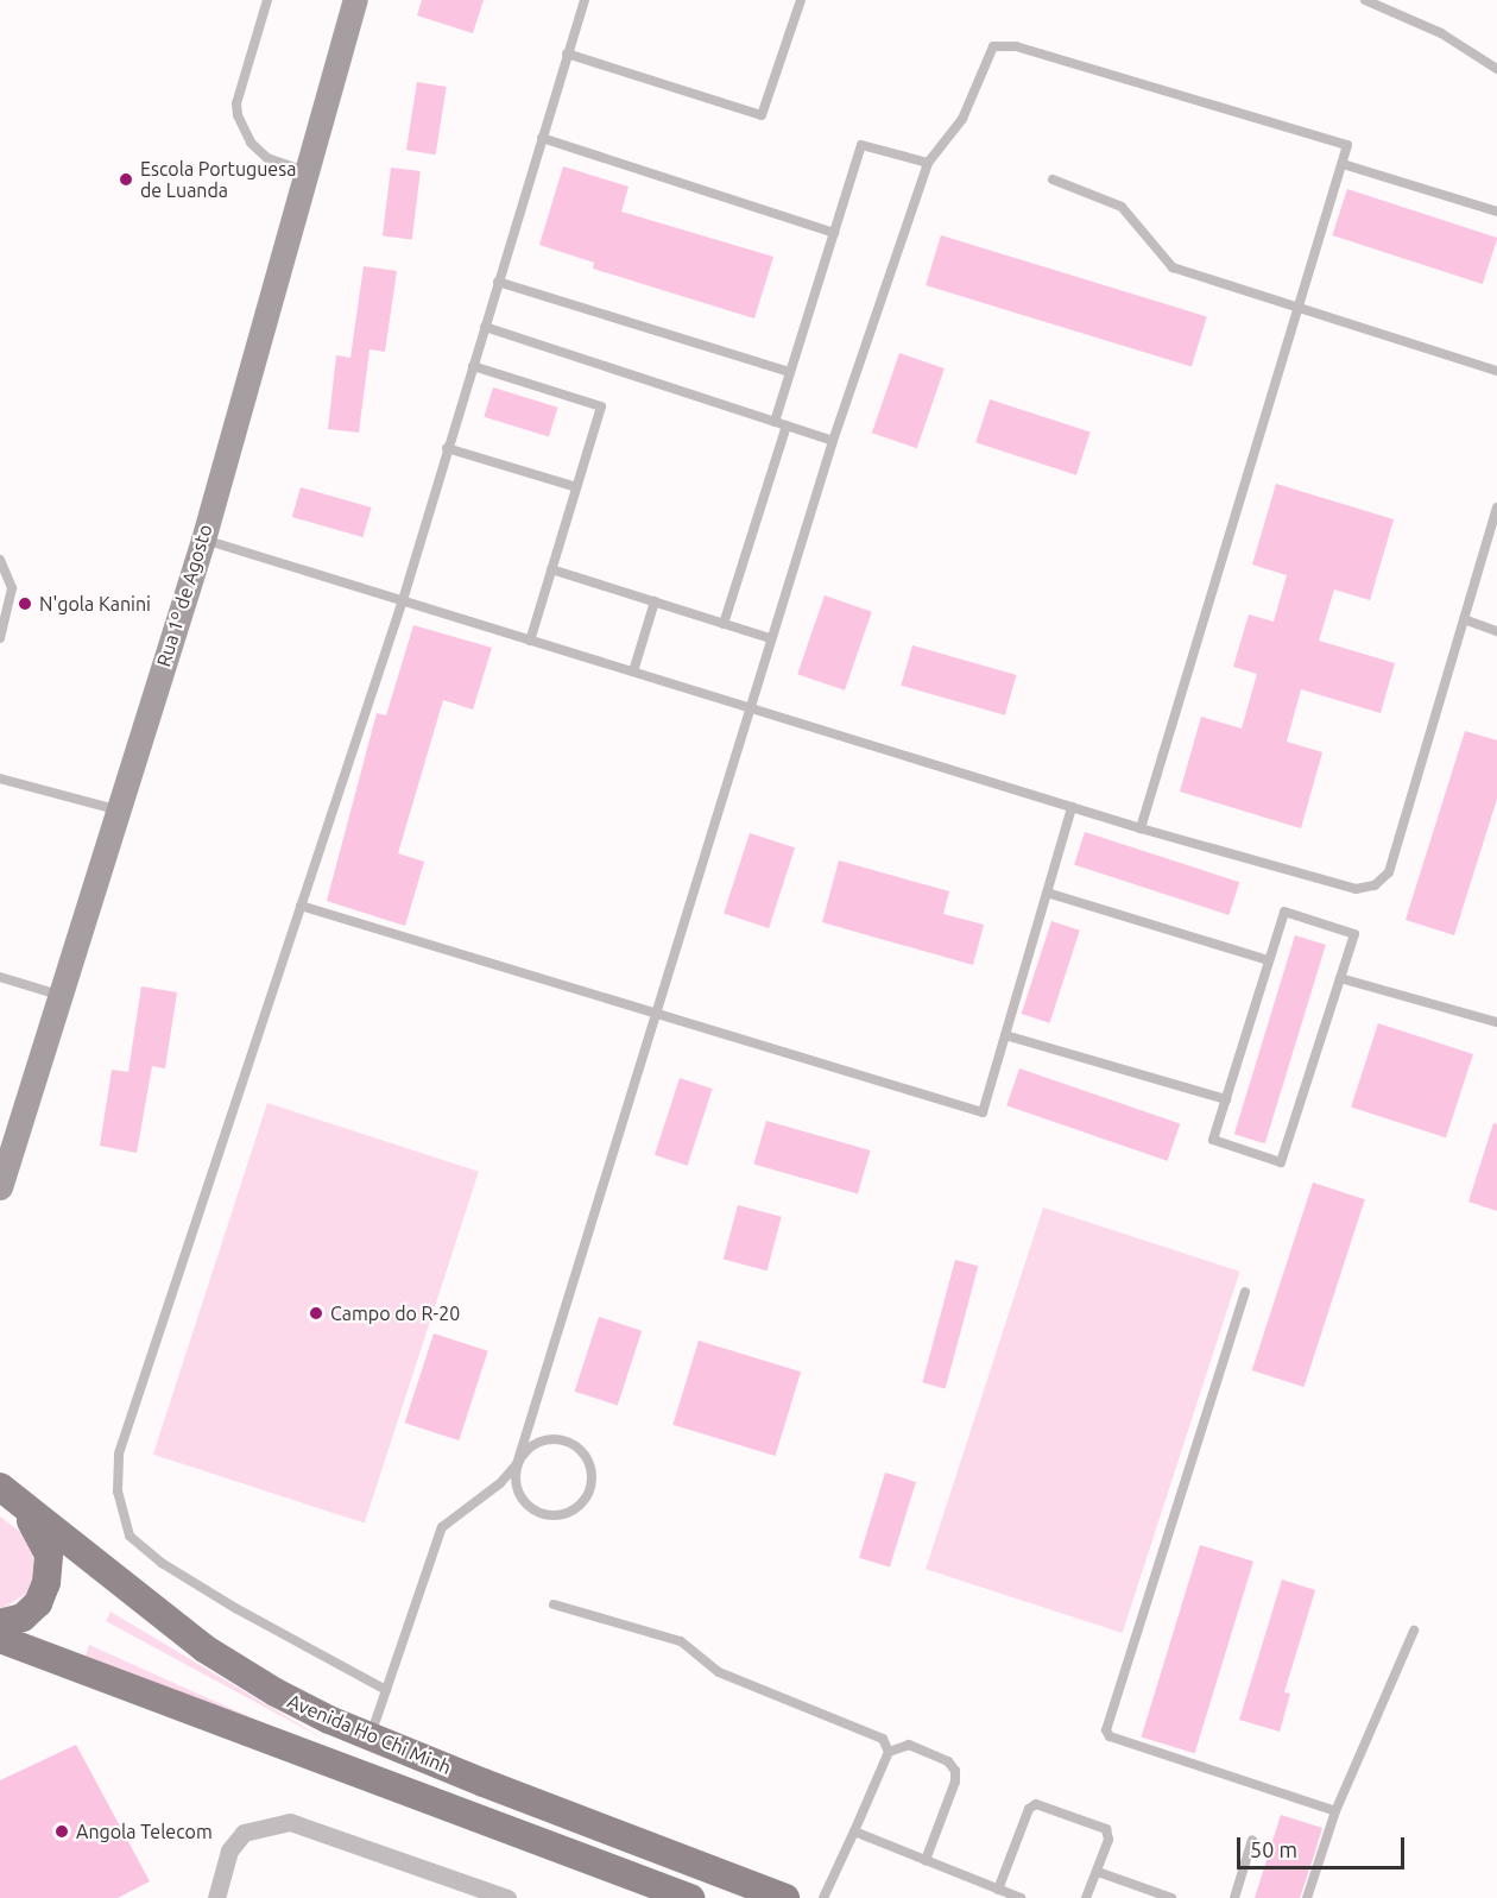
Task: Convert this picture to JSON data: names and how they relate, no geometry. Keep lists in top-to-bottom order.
{
  "streets": {
    "main road": ["Rua 1º de Agosto", "Avenida Ho Chi Minh"]
  },
  "places": [
    "Escola Portuguesa de Luanda",
    "N'gola Kanini",
    "Campo do R-20",
    "Angola Telecom"
  ],
  "scale_bar": "50 m"
}
